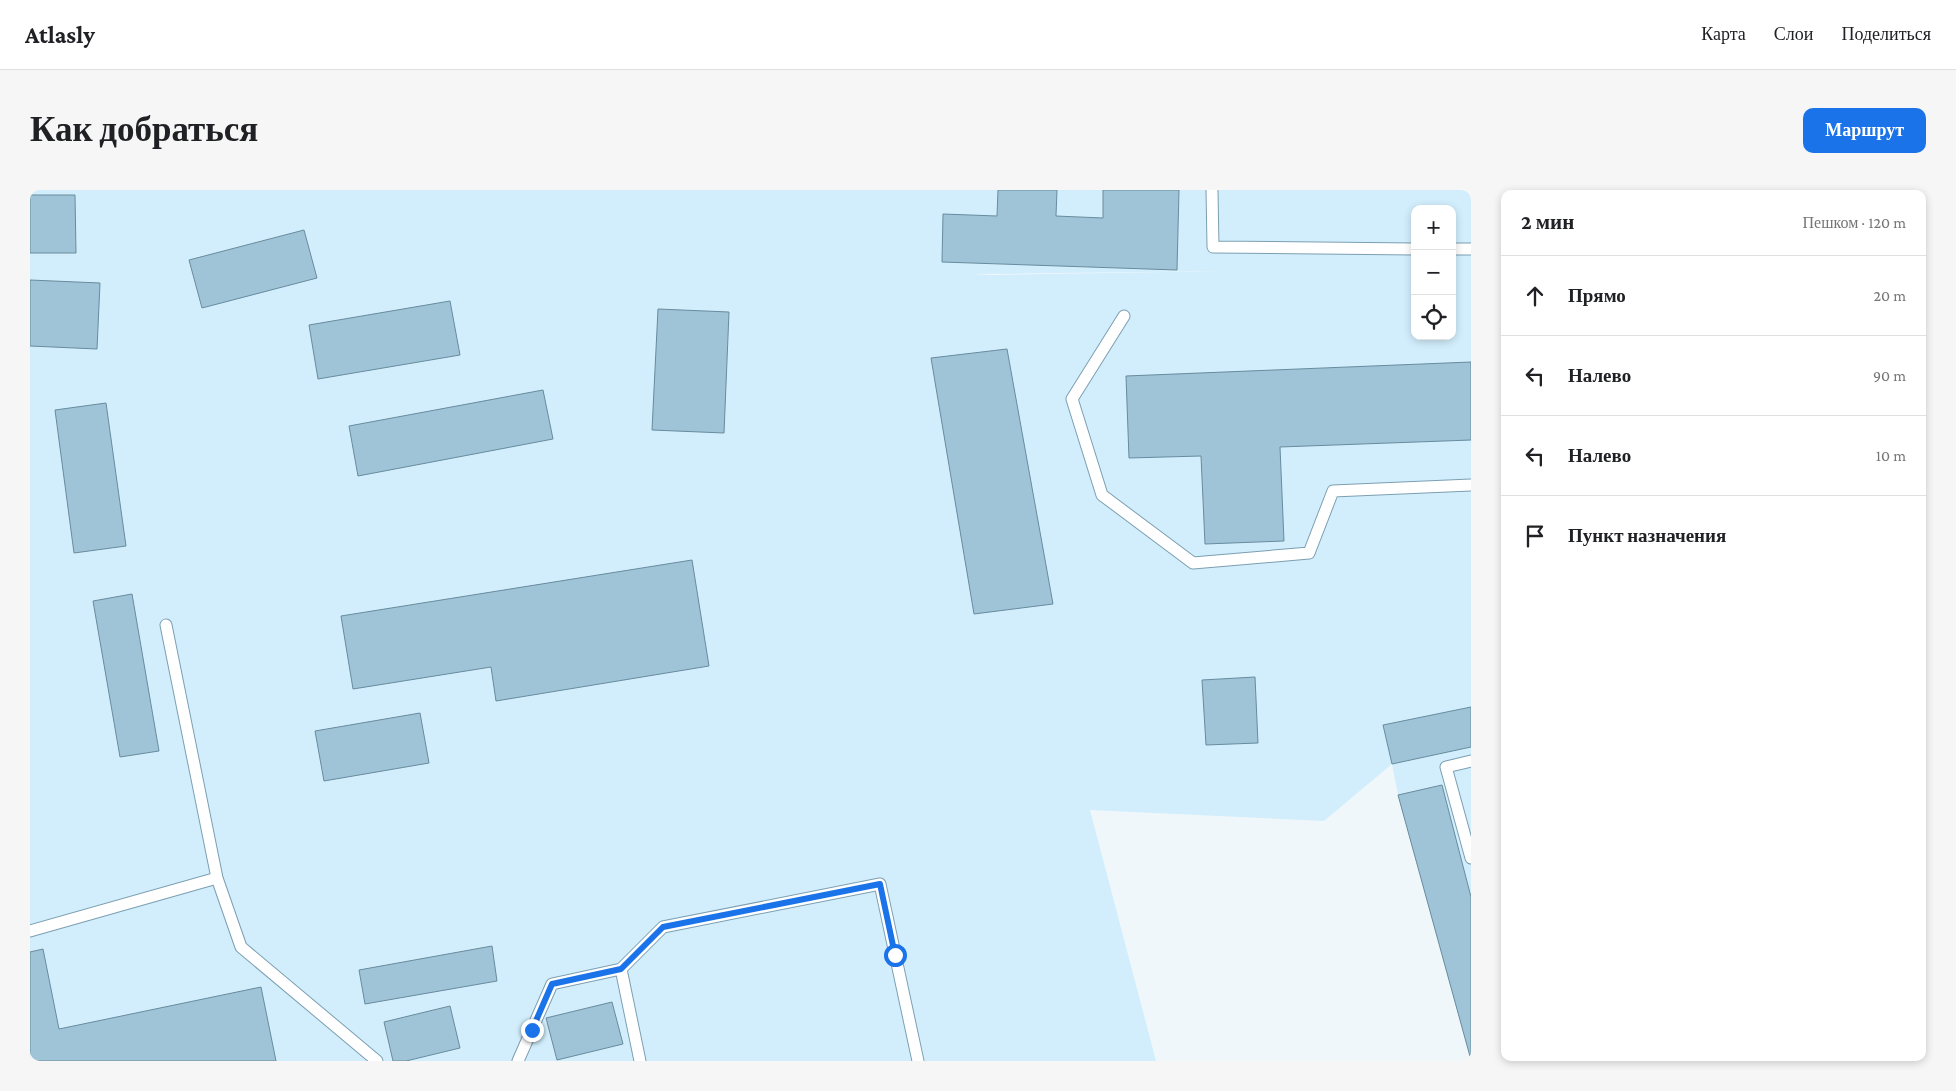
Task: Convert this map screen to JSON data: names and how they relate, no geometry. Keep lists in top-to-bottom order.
{
  "page": {
    "header": "Atlasly",
    "nav": ["Карта", "Слои", "Поделиться"],
    "buttons": "Маршрут",
    "title": "Как добраться",
    "heading": ["2 мин", "Пешком · 120 m"],
    "map_buttons": ["+", "−"],
    "list": [
      ["Прямо", "20 m"],
      ["Налево", "90 m"],
      ["Налево", "10 m"],
      "Пункт назначения"
    ]
  }
}
